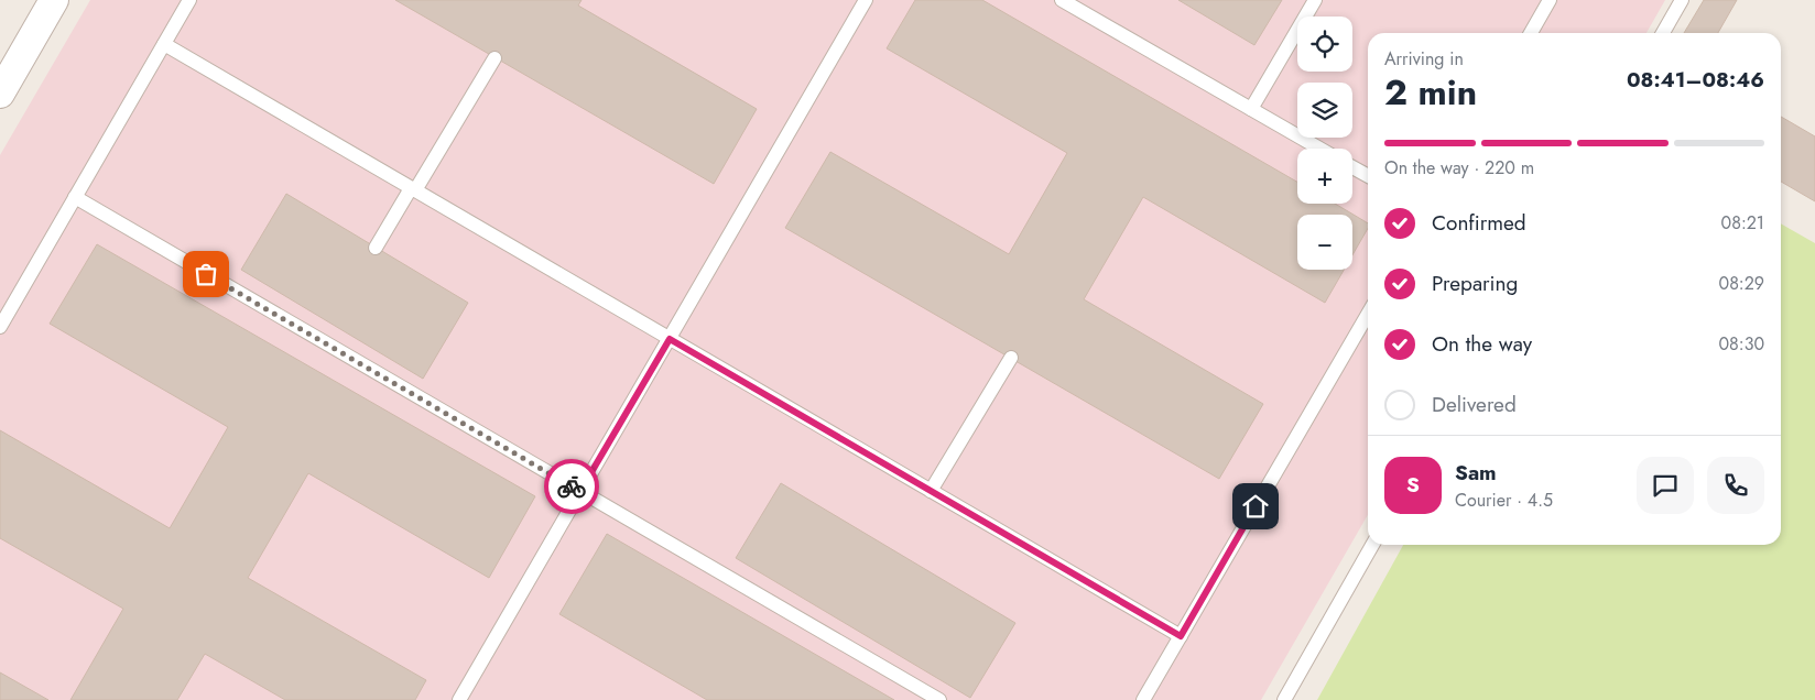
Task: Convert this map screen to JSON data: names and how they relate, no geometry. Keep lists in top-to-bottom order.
{
  "page": {
    "map_buttons": ["+", "−"],
    "heading": ["2 min", "Arriving in", "08:41–08:46"],
    "panel": ["Sam", "Courier · 4.5"],
    "bar": "On the way · 220 m",
    "list": [
      ["Confirmed", "08:21"],
      ["Preparing", "08:29"],
      ["On the way", "08:30"],
      "Delivered"
    ],
    "round": "S"
  }
}
